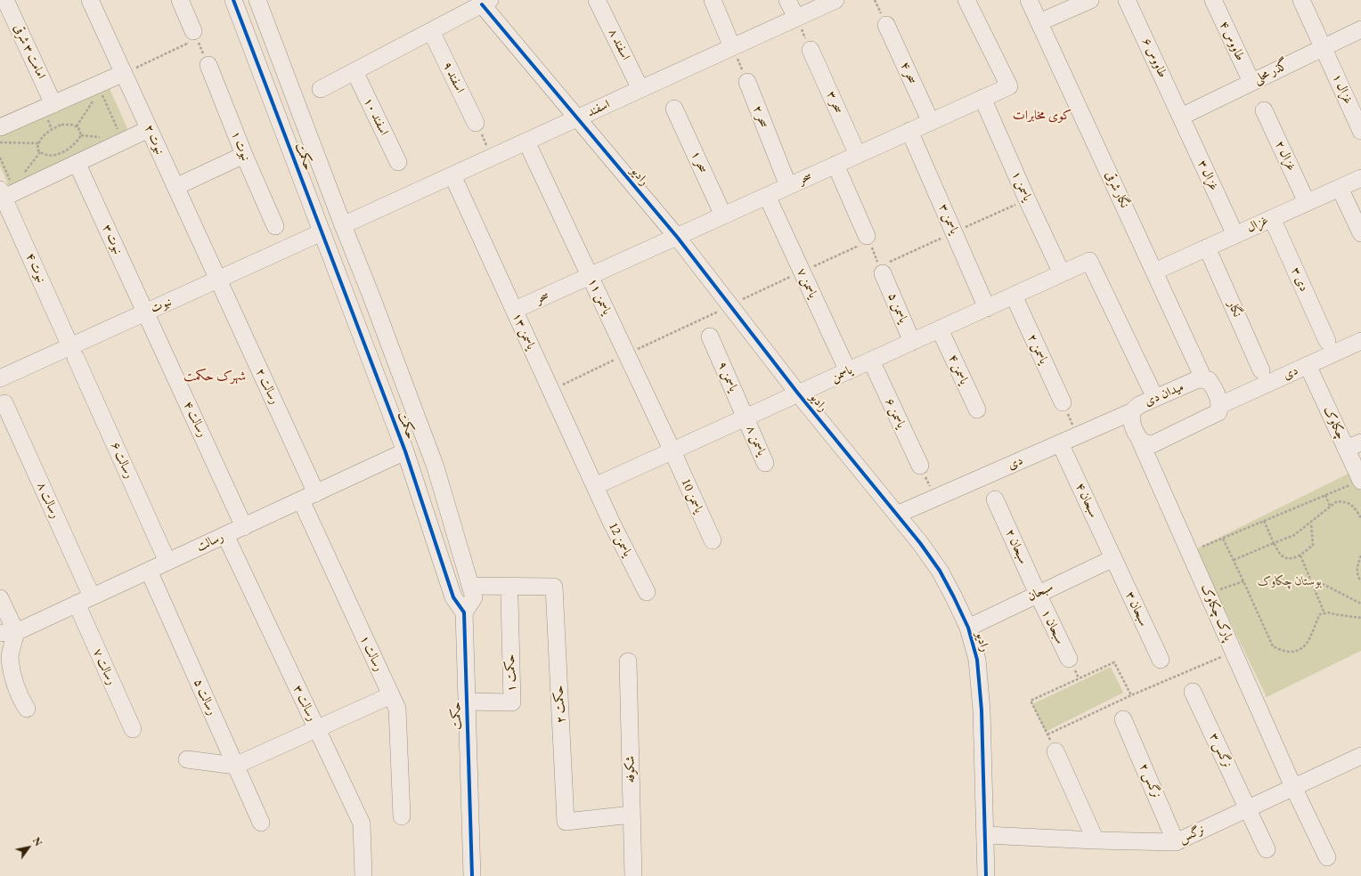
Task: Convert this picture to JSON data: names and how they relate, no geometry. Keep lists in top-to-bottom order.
{
  "streets": {
    "street": [
      "طاووس ۴",
      "اسفند ۸",
      "امامت ۳ شرقی",
      "طاووس ۶",
      "گذر محلی",
      "سحر ۴",
      "اسفند ۹",
      "غزال ۱",
      "سحر ۳",
      "اسفند",
      "اسفند ۱۰",
      "سحر ۲",
      "نبوت ۲",
      "نبوت ۱",
      "غزال ۲",
      "حکمت",
      "سحر ۱",
      "غزال ۳",
      "رادیو",
      "سحر",
      "یاسمن ۱",
      "نگار شرقی",
      "یاسمن ۳",
      "غزال",
      "نبوت ۳",
      "نبوت ۴",
      "دی ۳",
      "یاسمن ۷",
      "یاسمن ۱۱",
      "نبوت",
      "یاسمن ۵",
      "نگار",
      "یاسمن ۱۳",
      "یاسمن ۲",
      "یاسمن ۴",
      "دی",
      "یاسمن",
      "یاسمن ۹",
      "رسالت ۲",
      "میدان دی",
      "یاسمن ۶",
      "رسالت ۴",
      "چکاوک",
      "یاسمن ۸",
      "رسالت ۶",
      "یاسمن 10",
      "رسالت ۸",
      "سبحان ۴",
      "یاسمن 12",
      "رسالت",
      "سبحان ۲",
      "سبحان",
      "سبحان ۳",
      "پارک چکاوک",
      "سبحان ۱",
      "رسالت ۱",
      "رسالت ۷",
      "حکمت ۱",
      "رسالت ۵",
      "رسالت ۳",
      "حکمت ۲",
      "نرگس ۳",
      "شکوفه",
      "نرگس ۲",
      "نرگس"
    ]
  },
  "crossings": [
    ["طاووس ۴", "گذر محلی"],
    ["اسفند ۸", "اسفند"],
    ["طاووس ۶", "گذر محلی"],
    ["طاووس ۶", "غزال ۳"],
    ["گذر محلی", "غزال ۱"],
    ["گذر محلی", "غزال ۳"],
    ["سحر ۴", "سحر"],
    ["سحر ۳", "سحر"],
    ["اسفند", "حکمت"],
    ["اسفند", "رادیو"],
    ["اسفند", "یاسمن ۱۱"],
    ["اسفند", "یاسمن ۱۳"],
    ["سحر ۲", "سحر"],
    ["نبوت ۲", "نبوت"],
    ["نبوت ۲", "رسالت ۲"],
    ["غزال ۲", "غزال"],
    ["حکمت", "نبوت"],
    ["حکمت", "رسالت"],
    ["حکمت", "حکمت ۱"],
    ["حکمت", "حکمت ۲"],
    ["سحر ۱", "سحر"],
    ["غزال ۳", "غزال"],
    ["رادیو", "سحر"],
    ["رادیو", "دی"],
    ["رادیو", "یاسمن"],
    ["رادیو", "سبحان"],
    ["رادیو", "نرگس"],
    ["سحر", "یاسمن ۱"],
    ["سحر", "یاسمن ۳"],
    ["سحر", "یاسمن ۷"],
    ["سحر", "یاسمن ۱۱"],
    ["سحر", "یاسمن ۱۳"],
    ["یاسمن ۱", "یاسمن"],
    ["نگار شرقی", "غزال"],
    ["نگار شرقی", "میدان دی"],
    ["یاسمن ۳", "یاسمن"],
    ["غزال", "دی ۳"],
    ["غزال", "نگار"],
    ["نبوت ۳", "نبوت"],
    ["نبوت ۳", "رسالت ۴"],
    ["نبوت ۴", "نبوت"],
    ["نبوت ۴", "رسالت ۶"],
    ["یاسمن ۷", "یاسمن"],
    ["یاسمن ۱۱", "یاسمن"],
    ["یاسمن ۱۱", "یاسمن 10"],
    ["نبوت", "رسالت ۲"],
    ["نبوت", "رسالت ۴"],
    ["نبوت", "رسالت ۶"],
    ["یاسمن ۵", "یاسمن"],
    ["یاسمن ۱۳", "یاسمن"],
    ["یاسمن ۱۳", "یاسمن 12"],
    ["یاسمن ۲", "یاسمن"],
    ["یاسمن ۴", "یاسمن"],
    ["دی", "میدان دی"],
    ["دی", "چکاوک"],
    ["دی", "سبحان ۴"],
    ["یاسمن", "یاسمن ۹"],
    ["یاسمن", "میدان دی"],
    ["یاسمن", "یاسمن ۶"],
    ["یاسمن", "یاسمن ۸"],
    ["یاسمن", "یاسمن 10"],
    ["یاسمن", "یاسمن 12"],
    ["یاسمن ۹", "یاسمن ۸"],
    ["رسالت ۲", "رسالت"],
    ["میدان دی", "پارک چکاوک"],
    ["رسالت ۴", "رسالت"],
    ["رسالت ۶", "رسالت"],
    ["رسالت ۸", "رسالت"],
    ["سبحان ۴", "سبحان"],
    ["سبحان ۴", "سبحان ۳"],
    ["رسالت", "رسالت ۱"],
    ["رسالت", "رسالت ۷"],
    ["رسالت", "رسالت ۵"],
    ["رسالت", "رسالت ۳"],
    ["سبحان ۲", "سبحان"],
    ["سبحان ۲", "سبحان ۱"],
    ["سبحان", "سبحان ۳"],
    ["سبحان", "سبحان ۱"],
    ["پارک چکاوک", "نرگس"],
    ["حکمت ۲", "شکوفه"],
    ["نرگس ۳", "نرگس"],
    ["نرگس ۲", "نرگس"]
  ],
  "districts": ["کوی مخابرات", "شهرک حکمت"],
  "parks": ["بوستان چکاوک"],
  "north": "top right"
}
